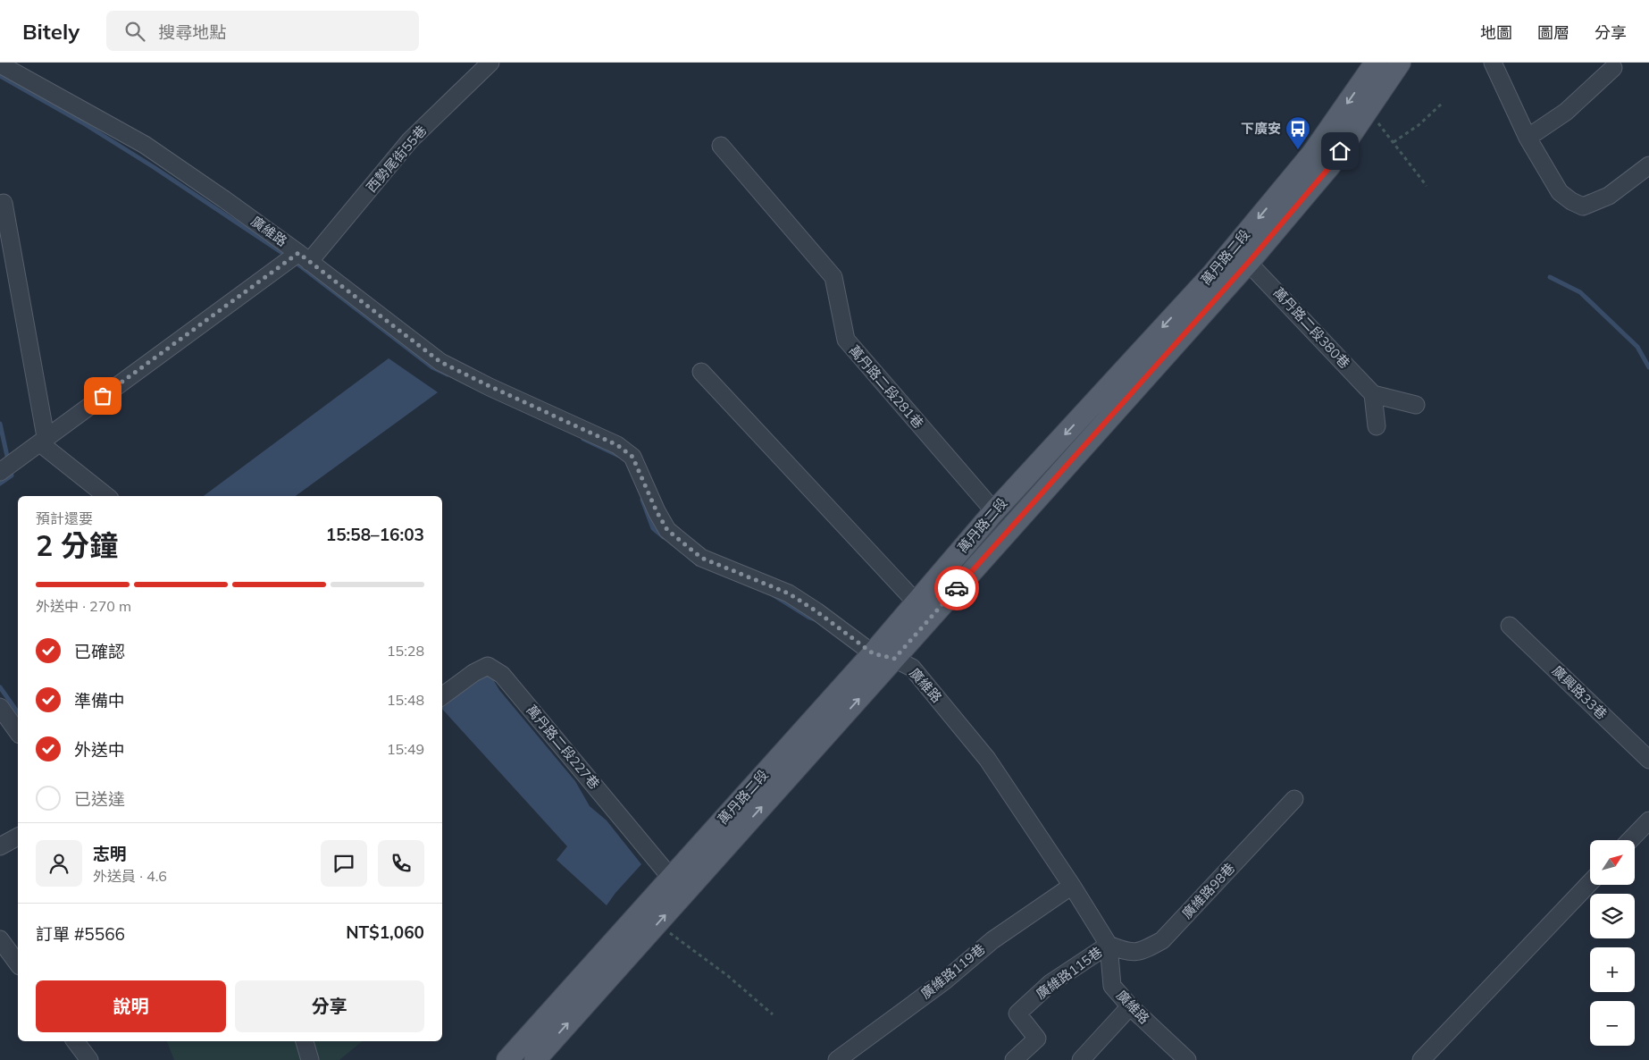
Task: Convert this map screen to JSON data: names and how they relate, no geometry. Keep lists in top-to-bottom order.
{
  "streets": {
    "main road": ["萬丹路二段"],
    "street": [
      "西勢尾街55巷",
      "廣維路",
      "萬丹路二段380巷",
      "萬丹路二段281巷",
      "廣興路33巷",
      "萬丹路二段227巷",
      "廣維路98巷",
      "廣維路119巷",
      "廣維路115巷"
    ]
  },
  "crossings": [
    ["西勢尾街55巷", "廣維路"],
    ["廣維路", "萬丹路二段"],
    ["廣維路", "廣維路98巷"],
    ["廣維路", "廣維路119巷"],
    ["廣維路", "廣維路115巷"],
    ["萬丹路二段", "萬丹路二段380巷"],
    ["萬丹路二段", "萬丹路二段281巷"],
    ["萬丹路二段", "萬丹路二段227巷"],
    ["廣維路98巷", "廣維路115巷"]
  ],
  "places": {
    "bus stop": ["下廣安"]
  },
  "north": "top right",
  "page": {
    "header": "Bitely",
    "search": "搜尋地點",
    "nav": ["地圖", "圖層", "分享"],
    "heading": ["2 分鐘", "預計還要", "15:58–16:03"],
    "panel": [
      "志明",
      "外送員 · 4.6",
      "訂單 #5566",
      "NT$1,060"
    ],
    "bar": "外送中 · 270 m",
    "list": [
      ["已確認", "15:28"],
      ["準備中", "15:48"],
      ["外送中", "15:49"],
      "已送達"
    ],
    "map_buttons": ["+", "−"],
    "buttons": ["說明", "分享"]
  }
}
